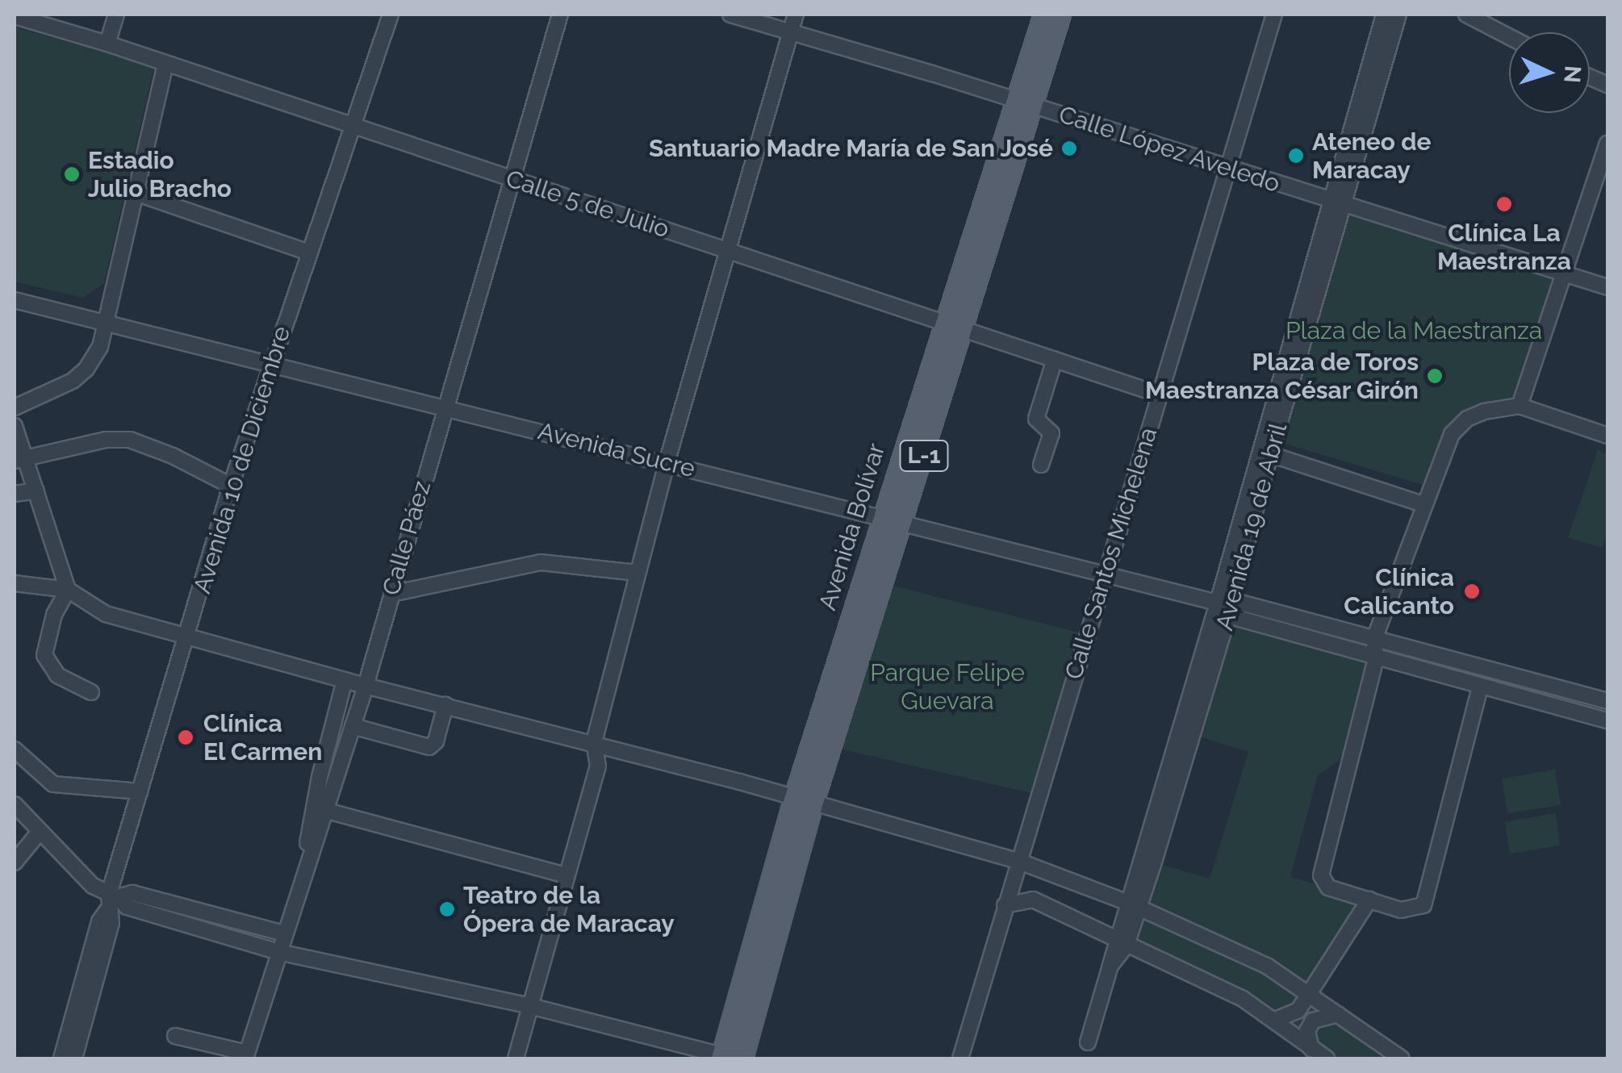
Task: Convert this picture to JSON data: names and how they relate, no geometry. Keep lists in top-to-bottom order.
{
  "streets": {
    "main road": ["L-1", "Avenida Bolívar"],
    "street": [
      "Calle López Aveledo",
      "Calle 5 de Julio",
      "Avenida Sucre",
      "Avenida 10 de Diciembre",
      "Avenida 19 de Abril",
      "Calle Páez",
      "Calle Santos Michelena"
    ]
  },
  "crossings": [
    ["Calle López Aveledo", "Avenida Bolívar"],
    ["Calle López Aveledo", "Avenida 19 de Abril"],
    ["Calle López Aveledo", "Calle Santos Michelena"],
    ["Calle 5 de Julio", "Avenida 10 de Diciembre"],
    ["Calle 5 de Julio", "Avenida Bolívar"],
    ["Calle 5 de Julio", "Calle Páez"],
    ["Calle 5 de Julio", "Calle Santos Michelena"],
    ["Avenida Sucre", "Avenida 10 de Diciembre"],
    ["Avenida Sucre", "Avenida Bolívar"],
    ["Avenida Sucre", "Avenida 19 de Abril"],
    ["Avenida Sucre", "Calle Páez"],
    ["Avenida Sucre", "Calle Santos Michelena"]
  ],
  "parks": ["Plaza de la Maestranza", "Parque Felipe Guevara"],
  "places": [
    "Santuario Madre María de San José",
    "Ateneo de Maracay",
    "Estadio Julio Bracho",
    "Clínica La Maestranza",
    "Plaza de Toros Maestranza César Girón",
    "Clínica Calicanto",
    "Clínica El Carmen",
    "Teatro de la Ópera de Maracay"
  ],
  "north": "right"
}
